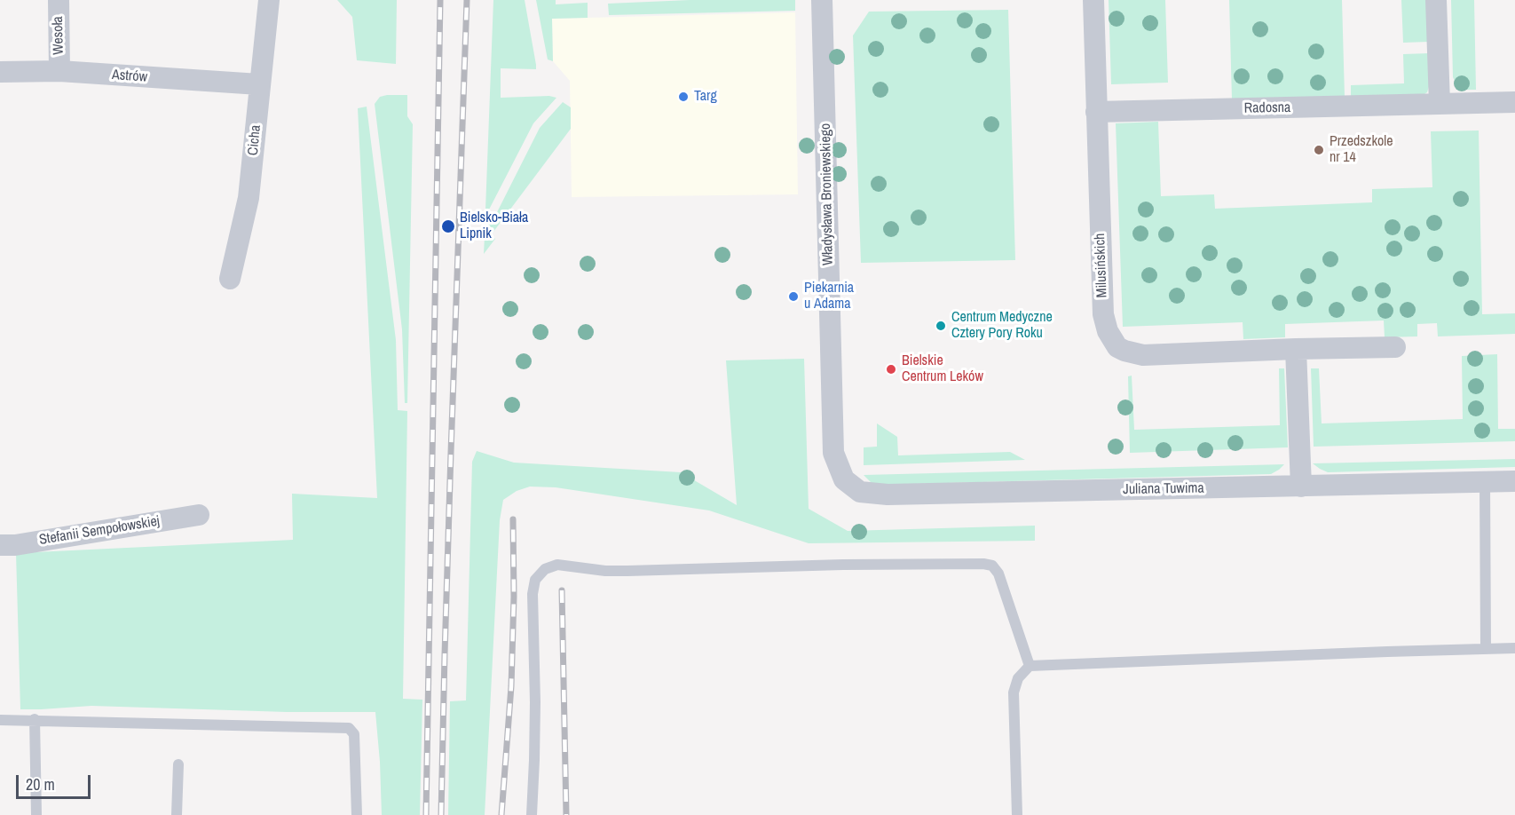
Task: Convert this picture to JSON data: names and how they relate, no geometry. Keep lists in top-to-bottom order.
{
  "streets": {
    "street": [
      "Wesoła",
      "Astrów",
      "Radosna",
      "Cicha",
      "Władysława Broniewskiego",
      "Milusińskich",
      "Juliana Tuwima",
      "Stefanii Sempołowskiej"
    ]
  },
  "crossings": [
    ["Wesoła", "Astrów"],
    ["Astrów", "Cicha"],
    ["Radosna", "Milusińskich"],
    ["Władysława Broniewskiego", "Juliana Tuwima"]
  ],
  "places": [
    "Targ",
    "Przedszkole nr 14",
    "Bielsko-Biała Lipnik",
    "Piekarnia u Adama",
    "Centrum Medyczne Cztery Pory Roku",
    "Bielskie Centrum Leków"
  ],
  "scale_bar": "20 m"
}
